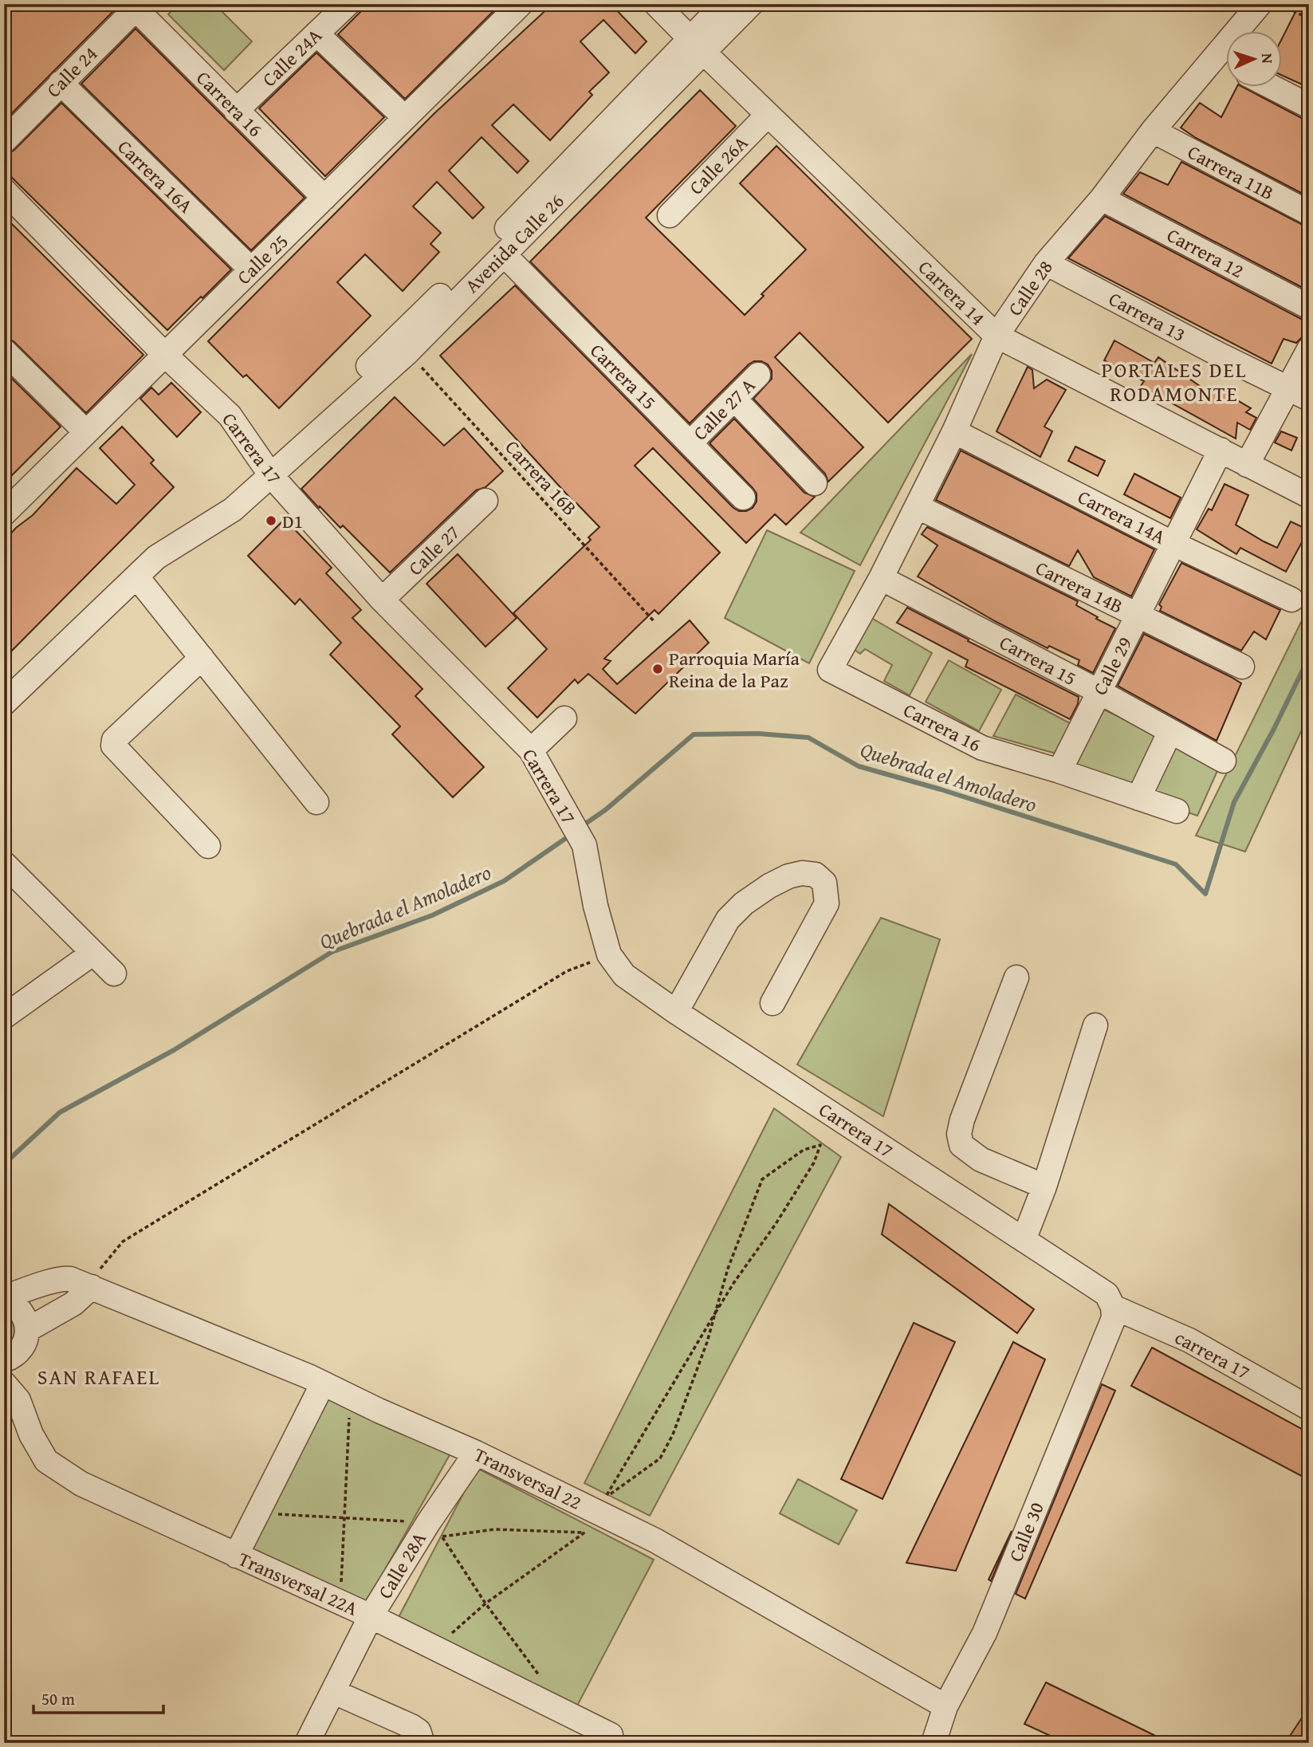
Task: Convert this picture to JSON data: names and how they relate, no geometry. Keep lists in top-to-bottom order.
{
  "streets": {
    "street": [
      "Calle 24A",
      "Calle 24",
      "Carrera 16",
      "Calle 26A",
      "Carrera 11B",
      "Carrera 16A",
      "Avenida Calle 26",
      "Carrera 12",
      "Calle 25",
      "Calle 28",
      "Carrera 14",
      "Carrera 13",
      "Carrera 15",
      "Calle 27 A",
      "Carrera 17",
      "Carrera 14A",
      "Calle 27",
      "Carrera 14B",
      "Calle 29",
      "carrera 17",
      "Transversal 22",
      "Calle 30",
      "Calle 28A",
      "Transversal 22A"
    ],
    "path": ["Carrera 16B"]
  },
  "crossings": [
    ["Calle 24A", "Carrera 16"],
    ["Calle 24", "Carrera 16"],
    ["Calle 24", "Carrera 16A"],
    ["Carrera 16", "Calle 25"],
    ["Carrera 16", "Calle 28"],
    ["Carrera 16", "Calle 29"],
    ["Calle 26A", "Carrera 14"],
    ["Carrera 11B", "Calle 28"],
    ["Carrera 16A", "Calle 25"],
    ["Avenida Calle 26", "Carrera 14"],
    ["Avenida Calle 26", "Carrera 15"],
    ["Avenida Calle 26", "Carrera 17"],
    ["Avenida Calle 26", "Carrera 16B"],
    ["Carrera 12", "Calle 28"],
    ["Calle 25", "Carrera 17"],
    ["Calle 28", "Carrera 14"],
    ["Calle 28", "Carrera 13"],
    ["Calle 28", "Carrera 15"],
    ["Calle 28", "Carrera 14A"],
    ["Calle 28", "Carrera 14B"],
    ["Carrera 14", "Calle 29"],
    ["Carrera 15", "Calle 27 A"],
    ["Carrera 15", "Calle 29"],
    ["Carrera 17", "Calle 27"],
    ["Carrera 17", "carrera 17"],
    ["Carrera 17", "Calle 30"],
    ["Carrera 14A", "Calle 29"],
    ["Carrera 14B", "Calle 29"],
    ["carrera 17", "Calle 30"],
    ["Transversal 22", "Calle 30"],
    ["Transversal 22", "Calle 28A"],
    ["Calle 28A", "Transversal 22A"]
  ],
  "districts": ["PORTALES DEL RODAMONTE", "SAN RAFAEL"],
  "water": ["Quebrada el Amoladero"],
  "places": ["D1", "Parroquia María Reina de la Paz"],
  "scale_bar": "50 m",
  "north": "right"
}
